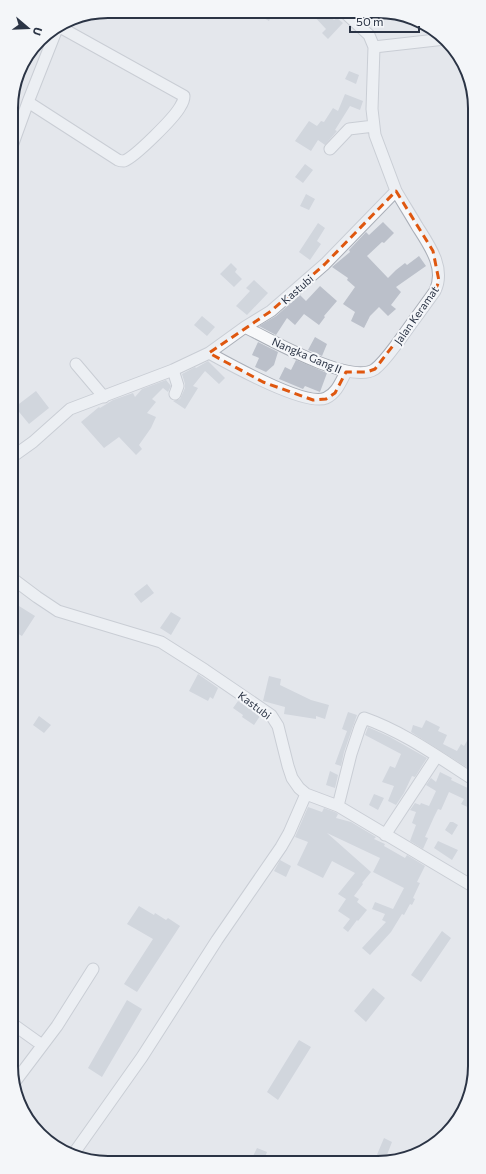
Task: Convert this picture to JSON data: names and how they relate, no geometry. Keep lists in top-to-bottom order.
{
  "streets": {
    "street": ["Kastubi", "Jalan Keramat", "Nangka Gang II"]
  },
  "crossings": [
    ["Kastubi", "Jalan Keramat"],
    ["Kastubi", "Nangka Gang II"],
    ["Jalan Keramat", "Nangka Gang II"]
  ],
  "scale_bar": "50 m",
  "north": "right"
}
